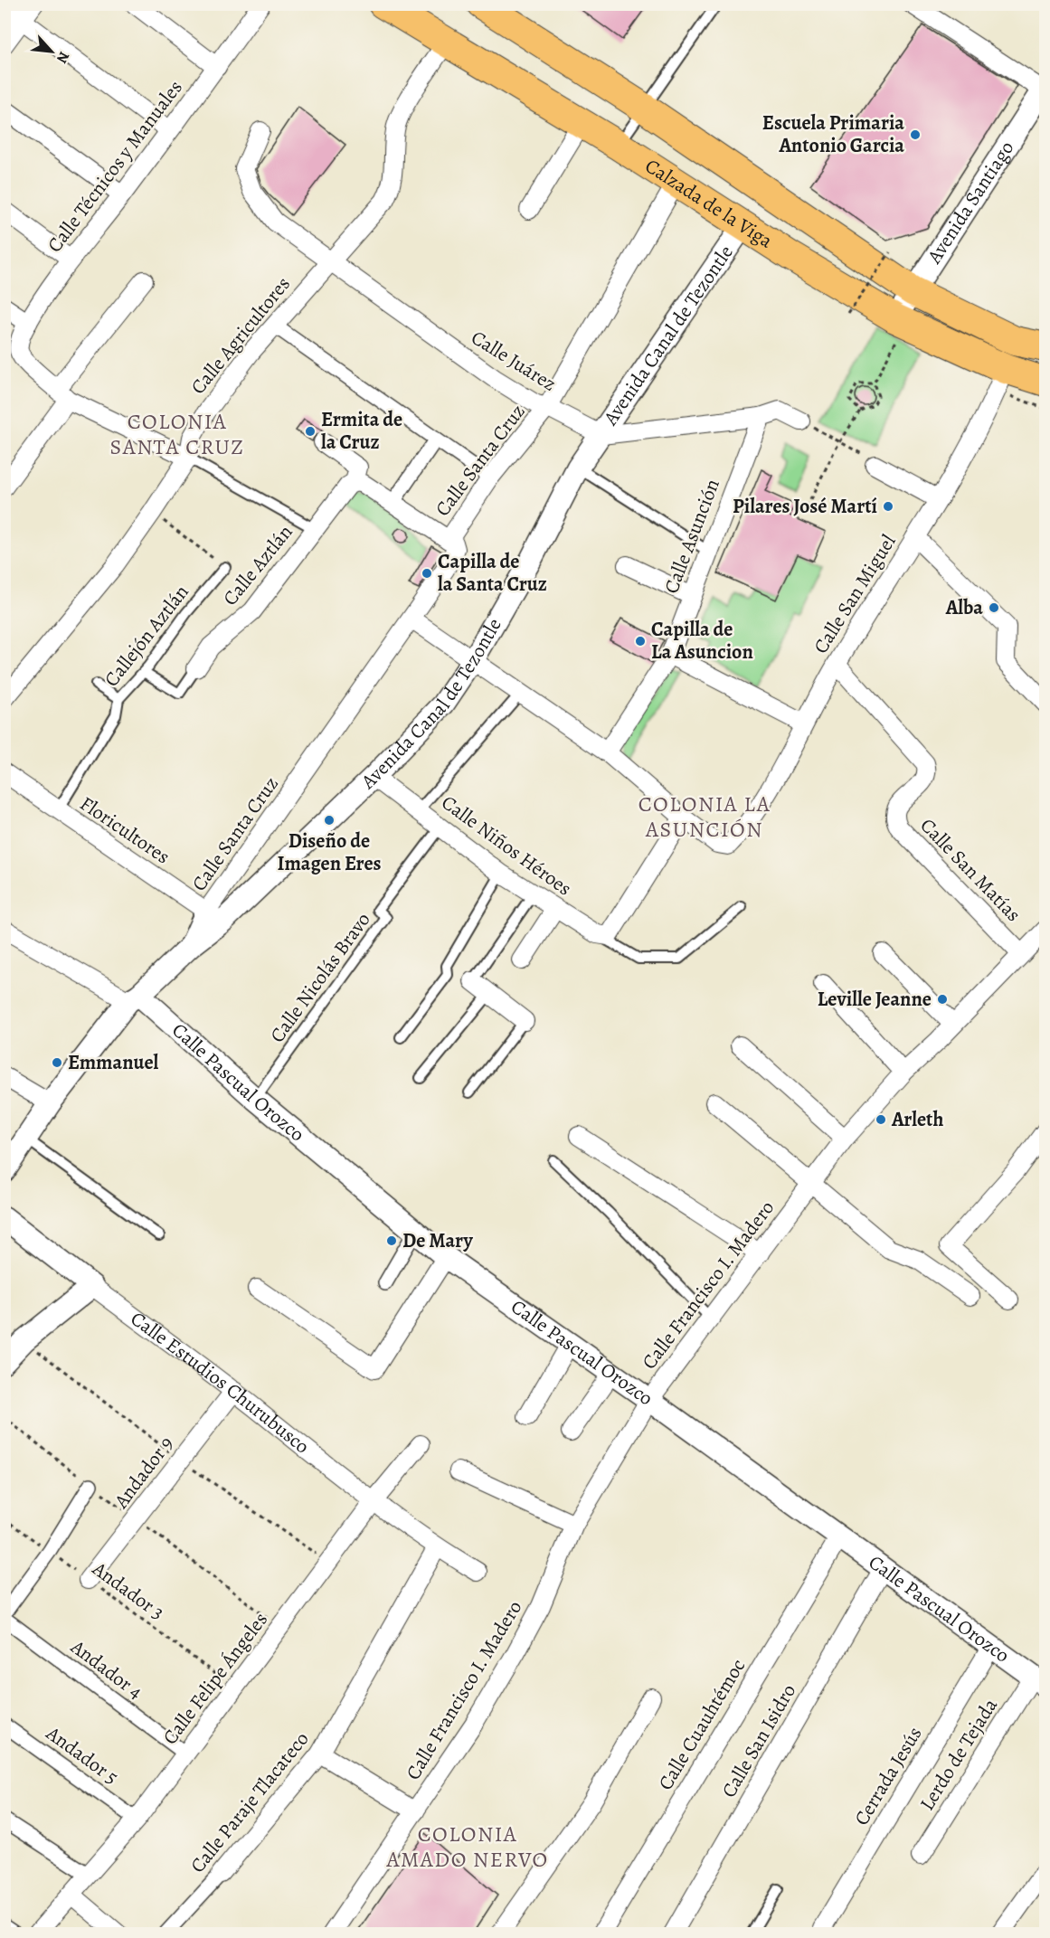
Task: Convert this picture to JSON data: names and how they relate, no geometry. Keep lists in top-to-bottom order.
{
  "streets": {
    "main road": ["Calzada de la Viga"],
    "street": [
      "Calle Técnicos y Manuales",
      "Avenida Santiago",
      "Avenida Canal de Tezontle",
      "Calle Agricultores",
      "Calle Juárez",
      "Calle Santa Cruz",
      "Calle Asunción",
      "Calle Aztlán",
      "Calle San Miguel",
      "Floricultores",
      "Calle Niños Héroes",
      "Calle San Matías",
      "Calle Pascual Orozco",
      "Calle Francisco I. Madero",
      "Calle Estudios Churubusco",
      "Andador 9",
      "Andador 4",
      "Calle Felipe Ángeles",
      "Calle Cuauhtémoc",
      "Calle San Isidro",
      "Lerdo de Tejada",
      "Andador 5",
      "Cerrada Jesús",
      "Calle Paraje Tlacateco"
    ],
    "lane": ["Callejón Aztlán", "Calle Nicolás Bravo"],
    "path": ["Andador 3"]
  },
  "crossings": [
    ["Avenida Santiago", "Calzada de la Viga"],
    ["Calzada de la Viga", "Avenida Canal de Tezontle"],
    ["Calzada de la Viga", "Calle Agricultores"],
    ["Calzada de la Viga", "Calle Santa Cruz"],
    ["Calzada de la Viga", "Calle San Miguel"],
    ["Avenida Canal de Tezontle", "Calle Juárez"],
    ["Avenida Canal de Tezontle", "Calle Santa Cruz"],
    ["Avenida Canal de Tezontle", "Floricultores"],
    ["Avenida Canal de Tezontle", "Calle Niños Héroes"],
    ["Avenida Canal de Tezontle", "Calle Pascual Orozco"],
    ["Calle Agricultores", "Calle Juárez"],
    ["Calle Juárez", "Calle Santa Cruz"],
    ["Calle Santa Cruz", "Floricultores"],
    ["Calle Aztlán", "Callejón Aztlán"],
    ["Calle San Miguel", "Calle San Matías"],
    ["Callejón Aztlán", "Floricultores"],
    ["Calle Niños Héroes", "Calle Nicolás Bravo"],
    ["Calle San Matías", "Calle Francisco I. Madero"],
    ["Calle Nicolás Bravo", "Calle Pascual Orozco"],
    ["Calle Pascual Orozco", "Calle Francisco I. Madero"],
    ["Calle Pascual Orozco", "Calle Cuauhtémoc"],
    ["Calle Pascual Orozco", "Calle San Isidro"],
    ["Calle Pascual Orozco", "Lerdo de Tejada"],
    ["Calle Pascual Orozco", "Cerrada Jesús"],
    ["Calle Estudios Churubusco", "Andador 9"],
    ["Calle Estudios Churubusco", "Calle Felipe Ángeles"],
    ["Calle Estudios Churubusco", "Calle Paraje Tlacateco"],
    ["Andador 9", "Andador 3"],
    ["Andador 9", "Andador 4"],
    ["Andador 3", "Calle Felipe Ángeles"],
    ["Andador 4", "Calle Felipe Ángeles"],
    ["Calle Felipe Ángeles", "Andador 5"]
  ],
  "districts": ["COLONIA SANTA CRUZ", "COLONIA LA ASUNCIÓN", "COLONIA AMADO NERVO"],
  "places": [
    "Escuela Primaria Antonio Garcia",
    "Ermita de la Cruz",
    "Pilares José Martí",
    "Capilla de la Santa Cruz",
    "Alba",
    "Capilla de La Asuncion",
    "Diseño de Imagen Eres",
    "Leville Jeanne",
    "Emmanuel",
    "Arleth",
    "De Mary"
  ],
  "north": "bottom right"
}
